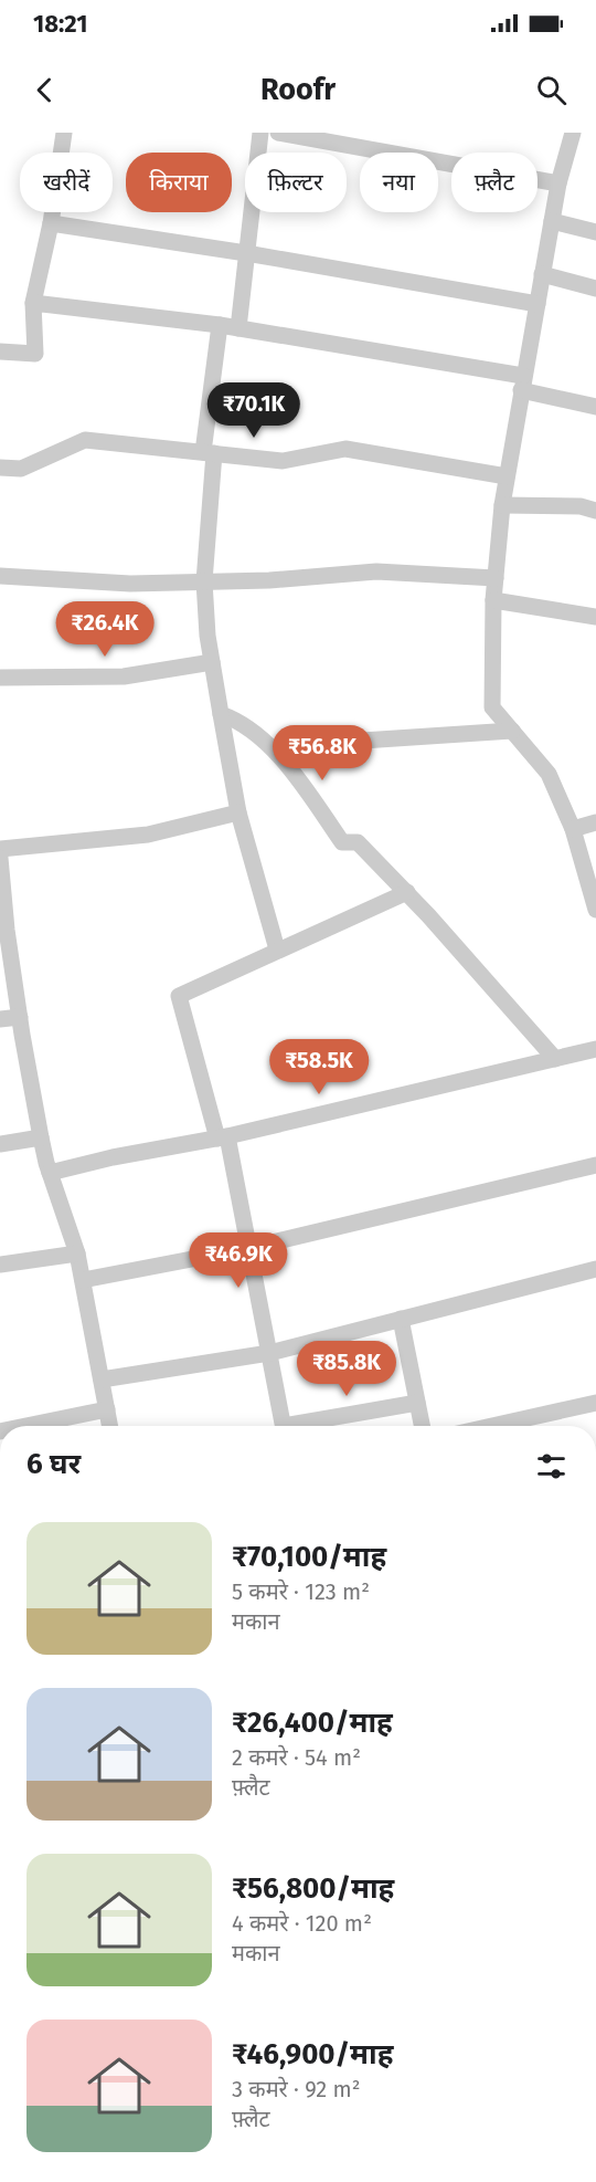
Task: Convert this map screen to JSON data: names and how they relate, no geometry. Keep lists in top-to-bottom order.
{
  "page": {
    "status": "18:21",
    "header": "Roofr",
    "chip": [
      "खरीदें",
      "किराया",
      "फ़िल्टर",
      "नया",
      "फ़्लैट"
    ],
    "price": [
      "₹70.1K",
      "₹26.4K",
      "₹56.8K",
      "₹58.5K",
      "₹46.9K",
      "₹85.8K"
    ],
    "heading": "6 घर",
    "list": [
      {
        "name": "₹70,100/माह",
        "note": "5 कमरे · 123 m² · मकान"
      },
      {
        "name": "₹26,400/माह",
        "note": "2 कमरे · 54 m² · फ़्लैट"
      },
      {
        "name": "₹56,800/माह",
        "note": "4 कमरे · 120 m² · मकान"
      },
      {
        "name": "₹46,900/माह",
        "note": "3 कमरे · 92 m² · फ़्लैट"
      }
    ]
  }
}
